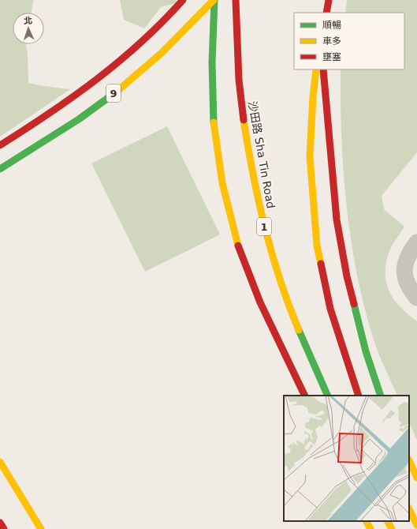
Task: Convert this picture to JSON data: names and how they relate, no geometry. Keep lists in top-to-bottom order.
{
  "streets": {
    "main road": ["9", "沙田路 Sha Tin Road", "1"]
  },
  "legend": ["順暢", "車多", "壅塞"],
  "north": "top"
}
